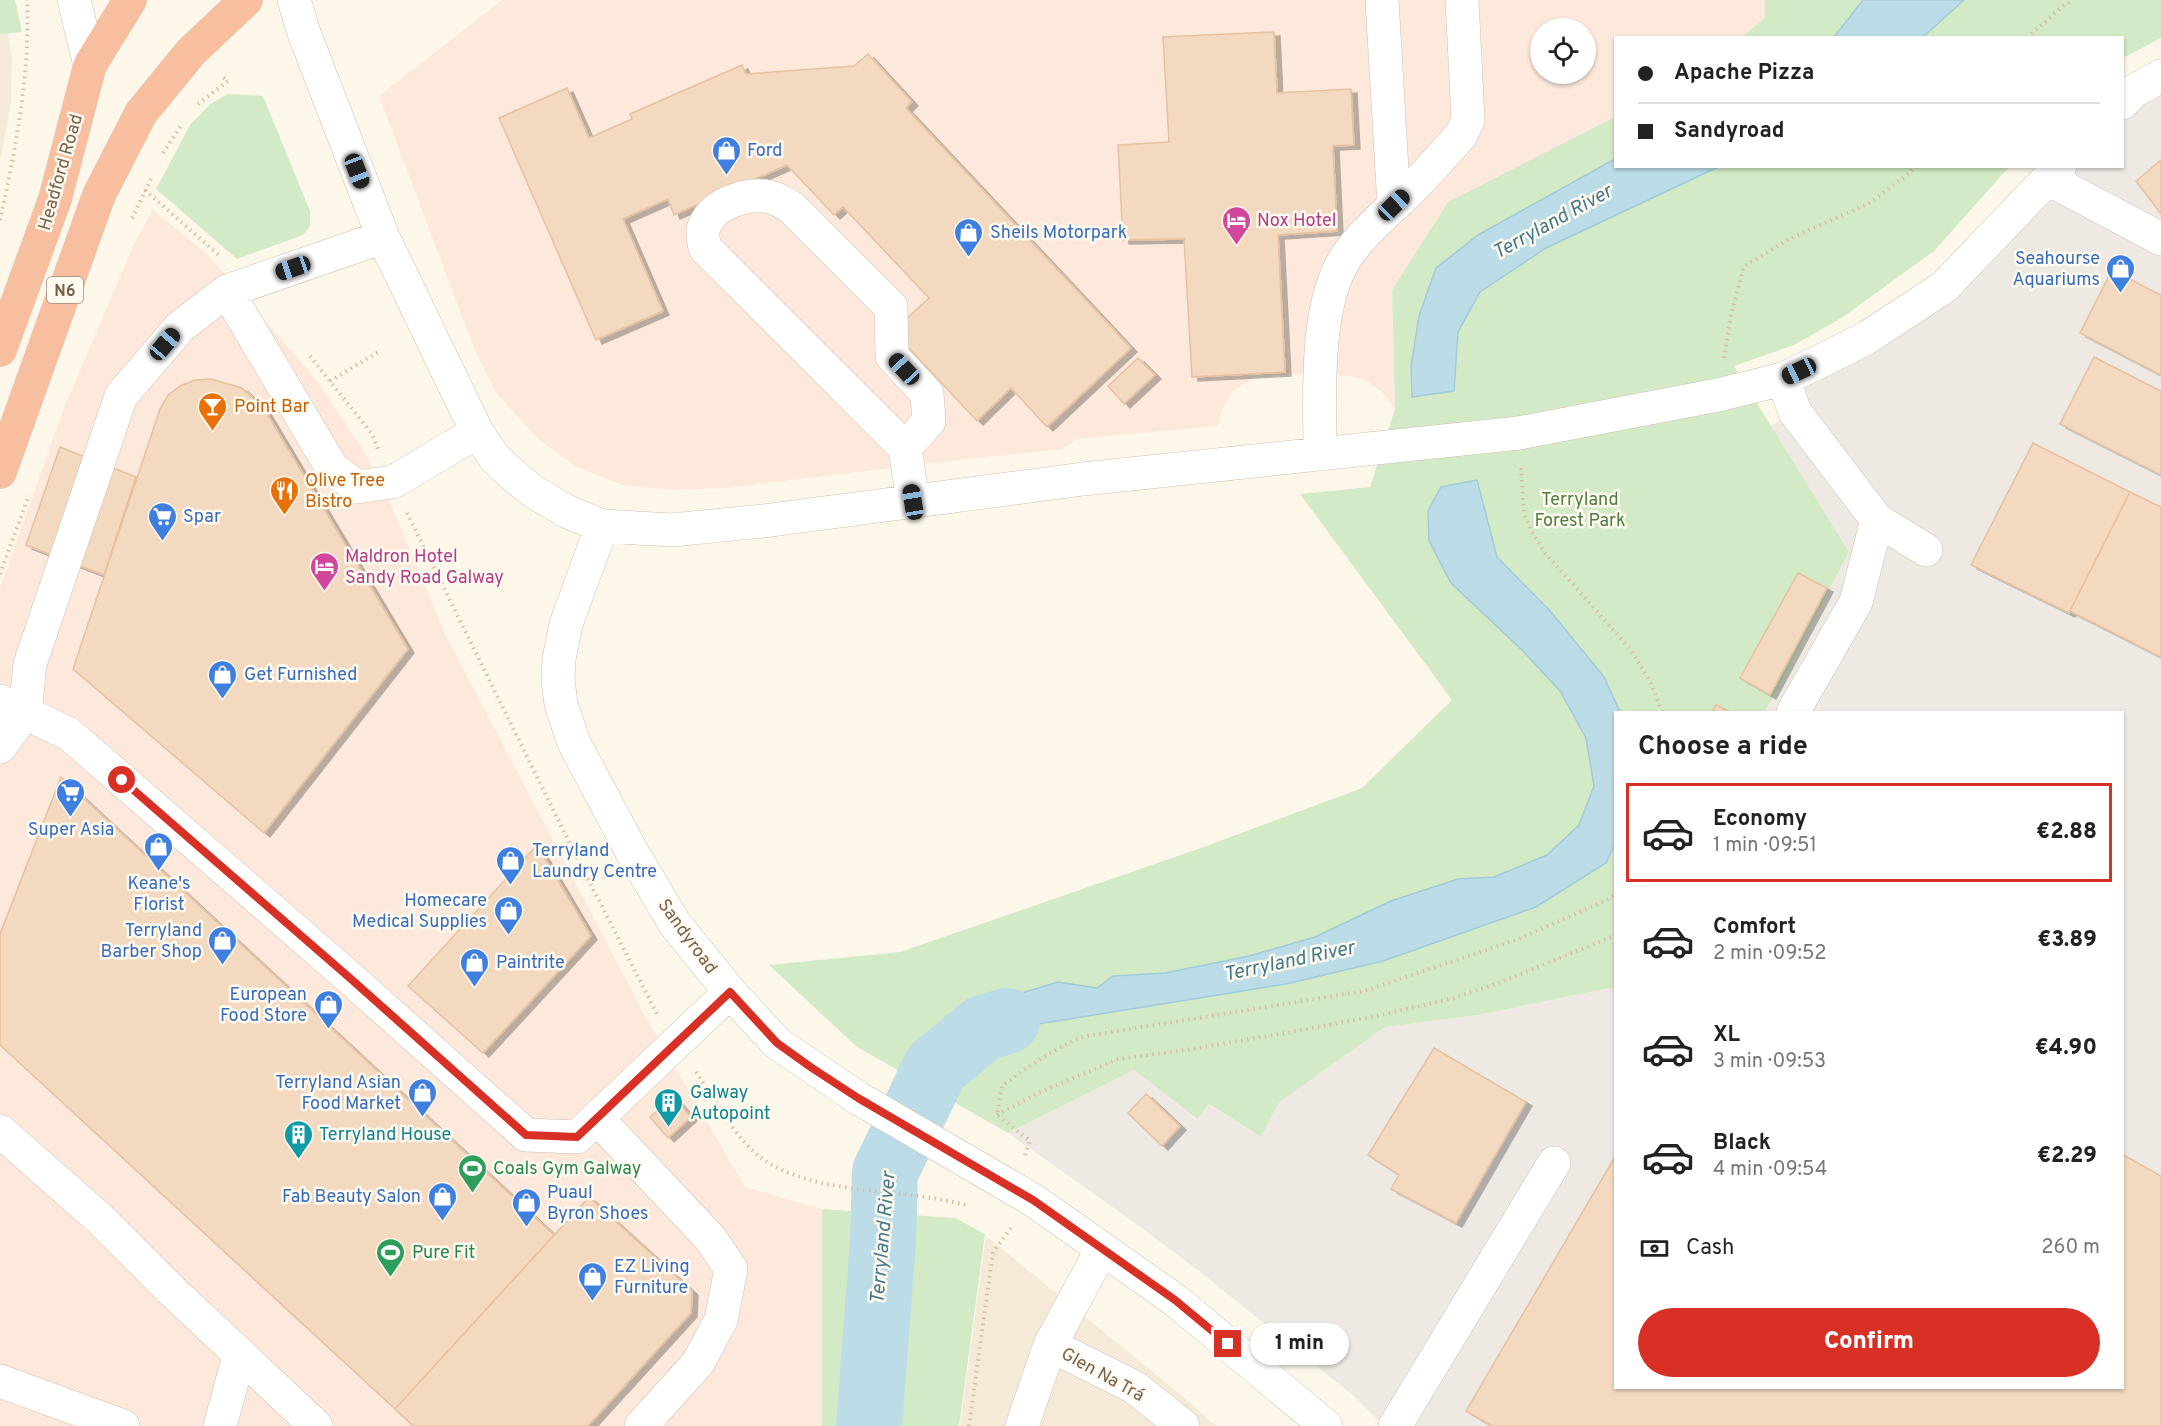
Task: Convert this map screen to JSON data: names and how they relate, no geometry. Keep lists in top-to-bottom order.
{
  "streets": {
    "highway": ["Headford Road", "N6"],
    "street": ["Sandyroad", "Glen Na Trá"]
  },
  "crossings": [
    ["Sandyroad", "Glen Na Trá"]
  ],
  "water": ["Terryland River"],
  "parks": ["Terryland Forest Park"],
  "places": {
    "shop": [
      "Ford",
      "Sheils Motorpark",
      "Seahourse Aquariums",
      "Get Furnished",
      "Keane's Florist",
      "Terryland Laundry Centre",
      "Homecare Medical Supplies",
      "Terryland Barber Shop",
      "Paintrite",
      "European Food Store",
      "Terryland Asian Food Market",
      "Fab Beauty Salon",
      "Puaul Byron Shoes",
      "EZ Living Furniture"
    ],
    "hotel": ["Nox Hotel", "Maldron Hotel Sandy Road Galway"],
    "bar": ["Point Bar"],
    "restaurant": ["Olive Tree Bistro"],
    "supermarket": ["Spar", "Super Asia"],
    "building": ["Galway Autopoint", "Terryland House"],
    "sports": ["Coals Gym Galway", "Pure Fit"]
  },
  "page": {
    "banner": ["Apache Pizza", "Sandyroad"],
    "heading": "Choose a ride",
    "list": [
      {
        "name": "Economy",
        "note": "1 min · 09:51",
        "value": "€2.88"
      },
      {
        "name": "Comfort",
        "note": "2 min · 09:52",
        "value": "€3.89"
      },
      {
        "name": "XL",
        "note": "3 min · 09:53",
        "value": "€4.90"
      },
      {
        "name": "Black",
        "note": "4 min · 09:54",
        "value": "€2.29"
      }
    ],
    "pay": ["Cash", "260 m"],
    "buttons": "Confirm",
    "bubble": "1 min"
  }
}
